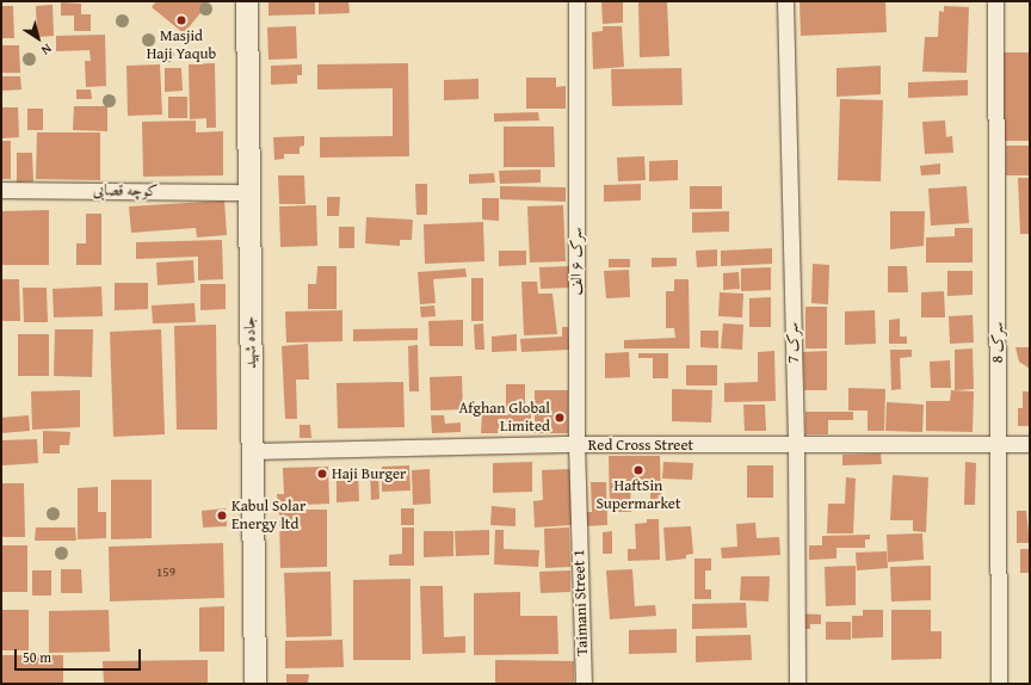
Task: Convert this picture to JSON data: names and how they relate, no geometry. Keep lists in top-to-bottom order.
{
  "streets": {
    "main road": ["جاده شهید"],
    "street": [
      "کوچه قصابی",
      "سرک ۶ الف",
      "سرک 7",
      "سرک 8",
      "Red Cross Street",
      "Taimani Street 1"
    ]
  },
  "crossings": [
    ["کوچه قصابی", "جاده شهید"],
    ["سرک ۶ الف", "Red Cross Street"],
    ["سرک ۶ الف", "Taimani Street 1"],
    ["جاده شهید", "Red Cross Street"],
    ["سرک 7", "Red Cross Street"],
    ["سرک 8", "Red Cross Street"]
  ],
  "places": [
    "Masjid Haji Yaqub",
    "Afghan Global Limited",
    "HaftSin Supermarket",
    "Haji Burger",
    "Kabul Solar Energy ltd"
  ],
  "house_numbers": ["159"],
  "scale_bar": "50 m",
  "north": "bottom right"
}
